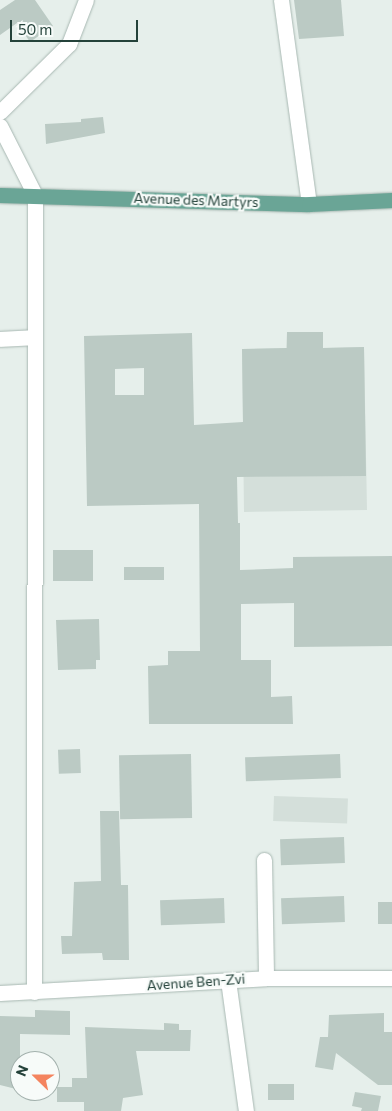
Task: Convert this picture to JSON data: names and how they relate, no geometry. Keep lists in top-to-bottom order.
{
  "streets": {
    "main road": ["Avenue des Martyrs"],
    "street": ["Avenue Ben-Zvi"]
  },
  "scale_bar": "50 m",
  "north": "left"
}
